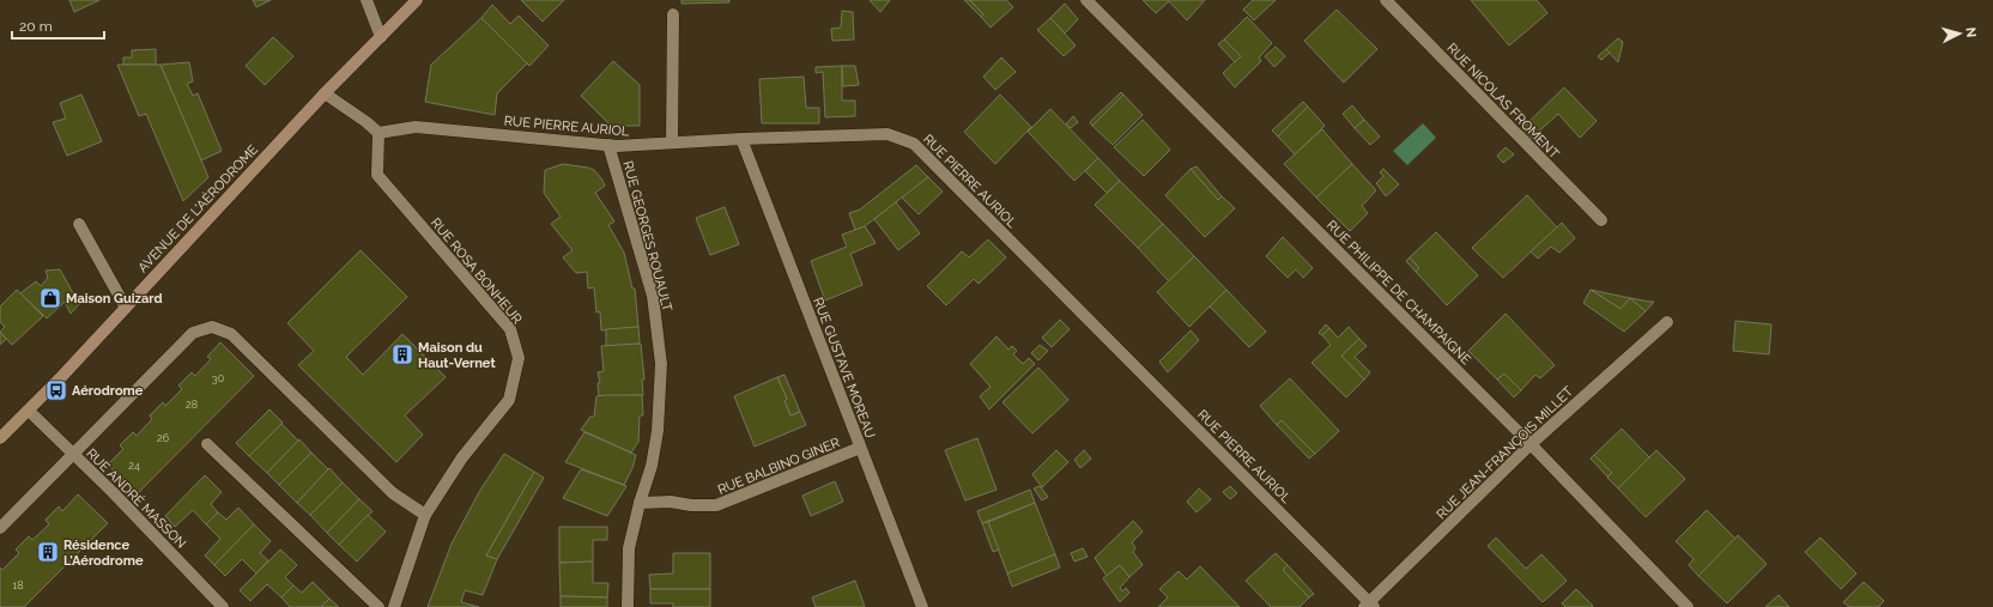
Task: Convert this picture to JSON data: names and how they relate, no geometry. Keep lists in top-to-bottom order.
{
  "streets": {
    "main road": ["AVENUE DE L'AÉRODROME"],
    "street": [
      "RUE NICOLAS FROMENT",
      "RUE PIERRE AURIOL",
      "RUE GEORGES ROUAULT",
      "RUE ROSA BONHEUR",
      "RUE PHILIPPE DE CHAMPAIGNE",
      "RUE GUSTAVE MOREAU",
      "RUE JEAN-FRANÇOIS MILLET",
      "RUE BALBINO GINER",
      "RUE ANDRÉ MASSON"
    ]
  },
  "crossings": [
    ["RUE PIERRE AURIOL", "RUE GEORGES ROUAULT"],
    ["RUE PIERRE AURIOL", "RUE ROSA BONHEUR"],
    ["RUE PIERRE AURIOL", "RUE GUSTAVE MOREAU"],
    ["RUE PIERRE AURIOL", "RUE JEAN-FRANÇOIS MILLET"],
    ["AVENUE DE L'AÉRODROME", "RUE ANDRÉ MASSON"],
    ["RUE GEORGES ROUAULT", "RUE BALBINO GINER"],
    ["RUE PHILIPPE DE CHAMPAIGNE", "RUE JEAN-FRANÇOIS MILLET"],
    ["RUE GUSTAVE MOREAU", "RUE BALBINO GINER"]
  ],
  "places": {
    "shop": ["Maison Guizard"],
    "building": ["Maison du Haut-Vernet", "Résidence L'Aérodrome"],
    "bus stop": ["Aérodrome"]
  },
  "house_numbers": [
    "30",
    "28",
    "26",
    "24",
    "18"
  ],
  "scale_bar": "20 m",
  "north": "right"
}
